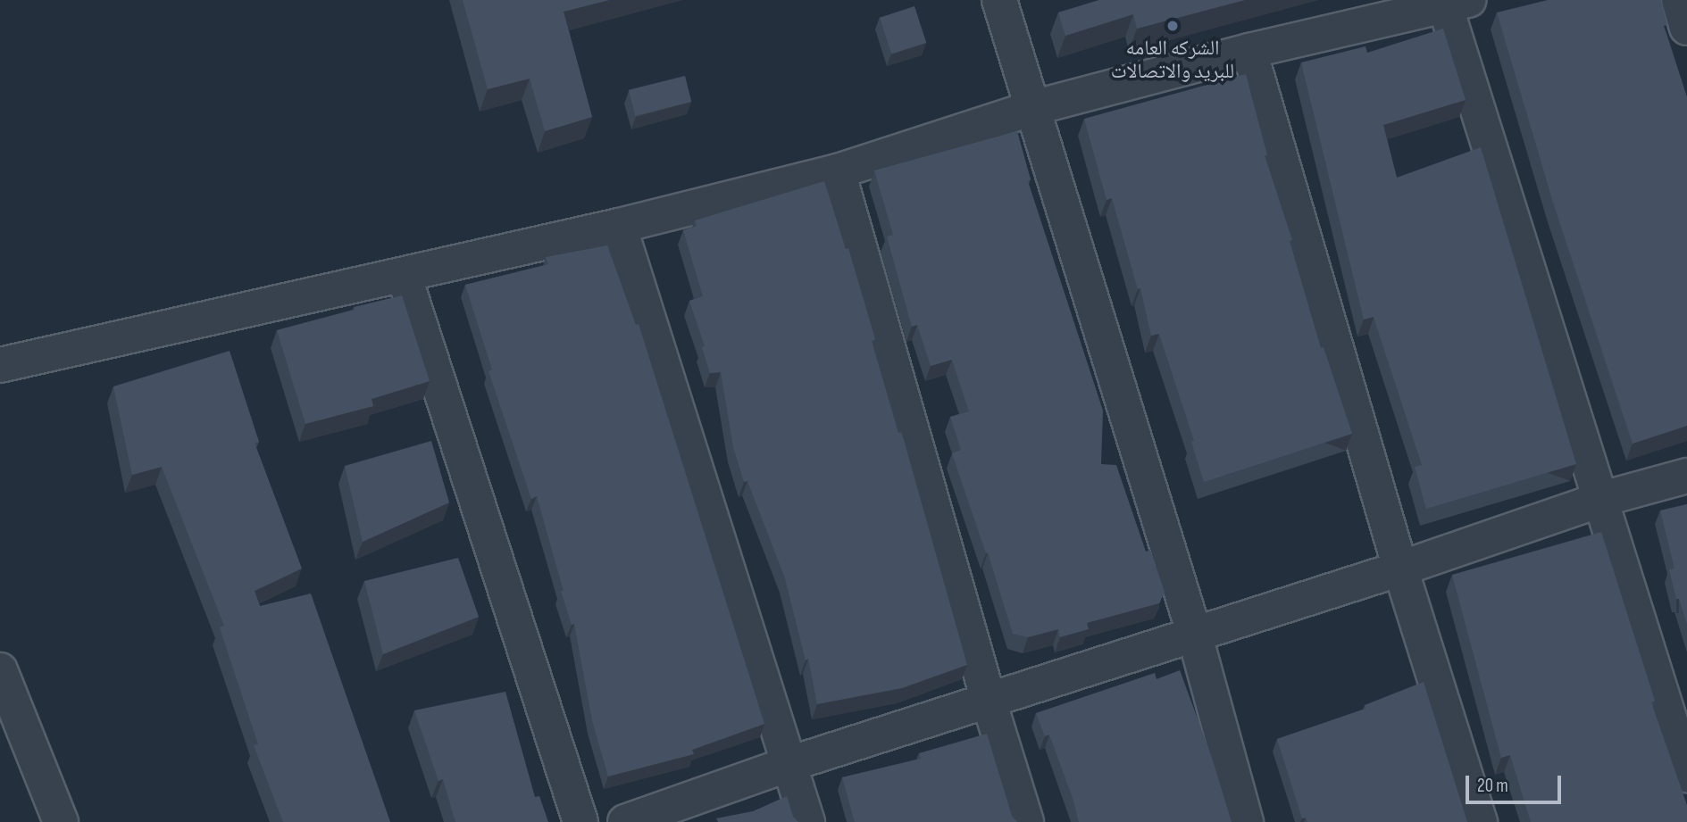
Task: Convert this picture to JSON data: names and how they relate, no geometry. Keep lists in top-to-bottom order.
{
  "places": ["الشركه العامه للبريد والاتصالات"],
  "scale_bar": "20 m"
}
